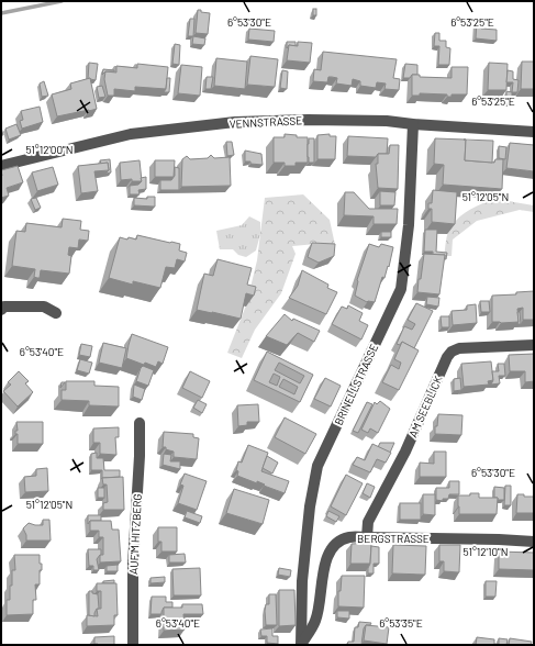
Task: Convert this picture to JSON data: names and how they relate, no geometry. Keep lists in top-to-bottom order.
{
  "streets": {
    "street": [
      "VENNSTRASSE",
      "BRINELLSTRASSE",
      "AM SEEBLICK",
      "AUF'M HITZBERG",
      "BERGSTRASSE"
    ]
  },
  "crossings": [
    ["VENNSTRASSE", "BRINELLSTRASSE"],
    ["BRINELLSTRASSE", "BERGSTRASSE"],
    ["AM SEEBLICK", "BERGSTRASSE"]
  ],
  "coordinates": [
    "6°53'30\"E",
    "6°53'25\"E",
    "51°12'00\"N",
    "51°12'05\"N",
    "6°53'40\"E",
    "51°12'10\"N",
    "6°53'35\"E"
  ]
}
